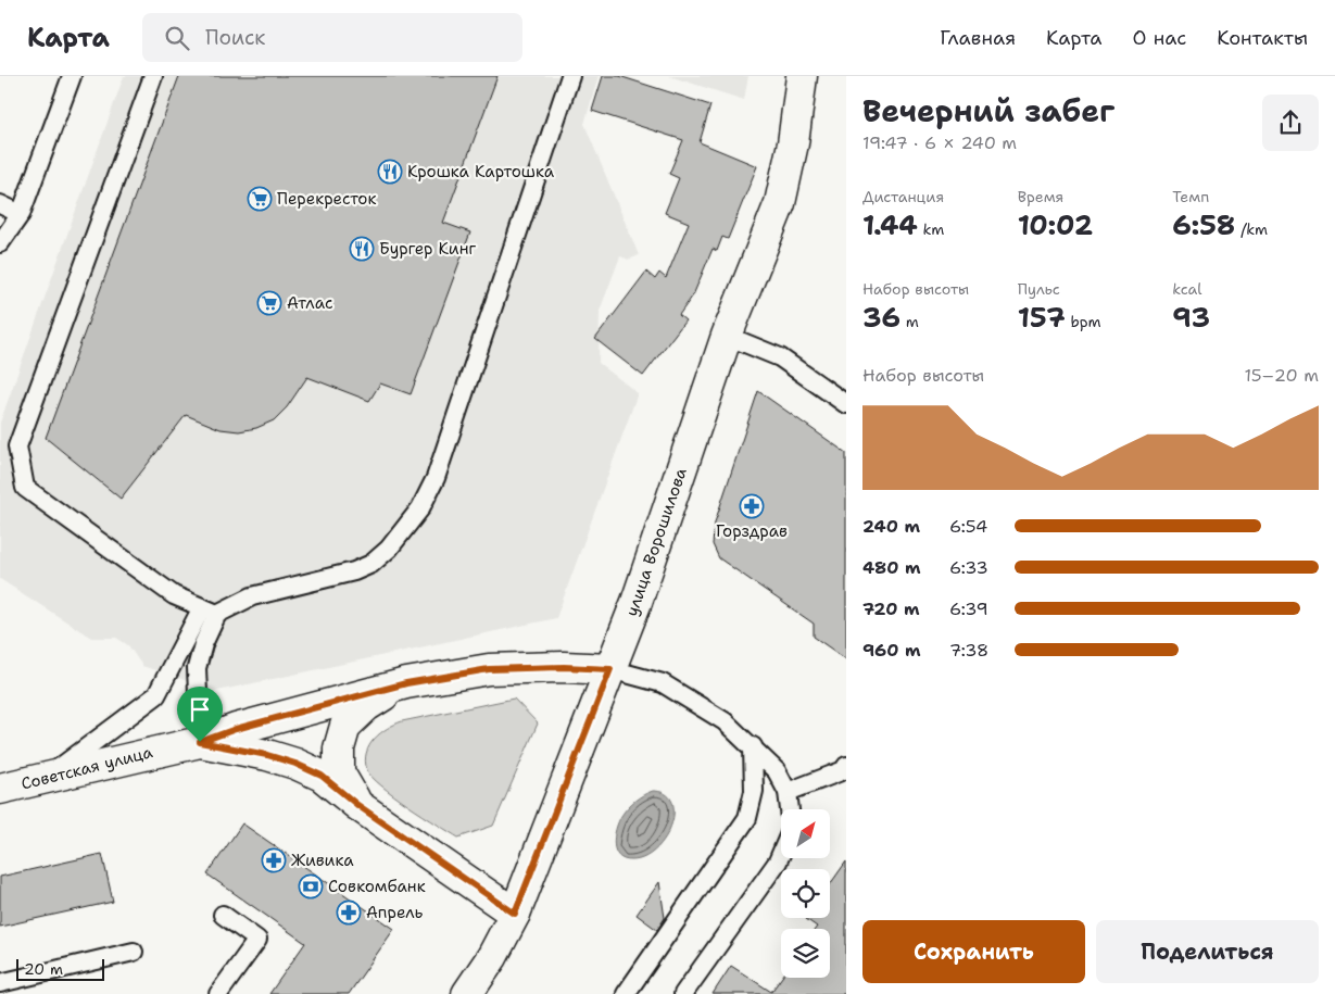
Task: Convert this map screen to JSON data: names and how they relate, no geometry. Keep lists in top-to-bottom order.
{
  "streets": {
    "street": ["улица Ворошилова", "Советская улица"]
  },
  "crossings": [
    ["улица Ворошилова", "Советская улица"]
  ],
  "places": {
    "restaurant": ["Крошка Картошка", "Бургер Кинг"],
    "supermarket": ["Перекресток", "Атлас"],
    "pharmacy": ["Горздрав", "Живика", "Апрель"],
    "bank": ["Совкомбанк"]
  },
  "scale_bar": "20 m",
  "north": "top right",
  "page": {
    "header": "Карта",
    "search": "Поиск",
    "nav": [
      "Главная",
      "Карта",
      "О нас",
      "Контакты"
    ],
    "heading": ["Вечерний забег", "19:47 · 6 × 240 m"],
    "stats": [
      ["Дистанция", "1.44 km"],
      ["Время", "10:02"],
      ["Темп", "6:58 /km"],
      ["Набор высоты", "36 m"],
      ["Пульс", "157 bpm"],
      ["kcal", "93"]
    ],
    "chart": ["Набор высоты", "15–20 m"],
    "list": [
      {
        "name": "240 m",
        "note": "6:54"
      },
      {
        "name": "480 m",
        "note": "6:33"
      },
      {
        "name": "720 m",
        "note": "6:39"
      },
      {
        "name": "960 m",
        "note": "7:38"
      }
    ],
    "buttons": ["Сохранить", "Поделиться"],
    "scale": "20 m"
  }
}
